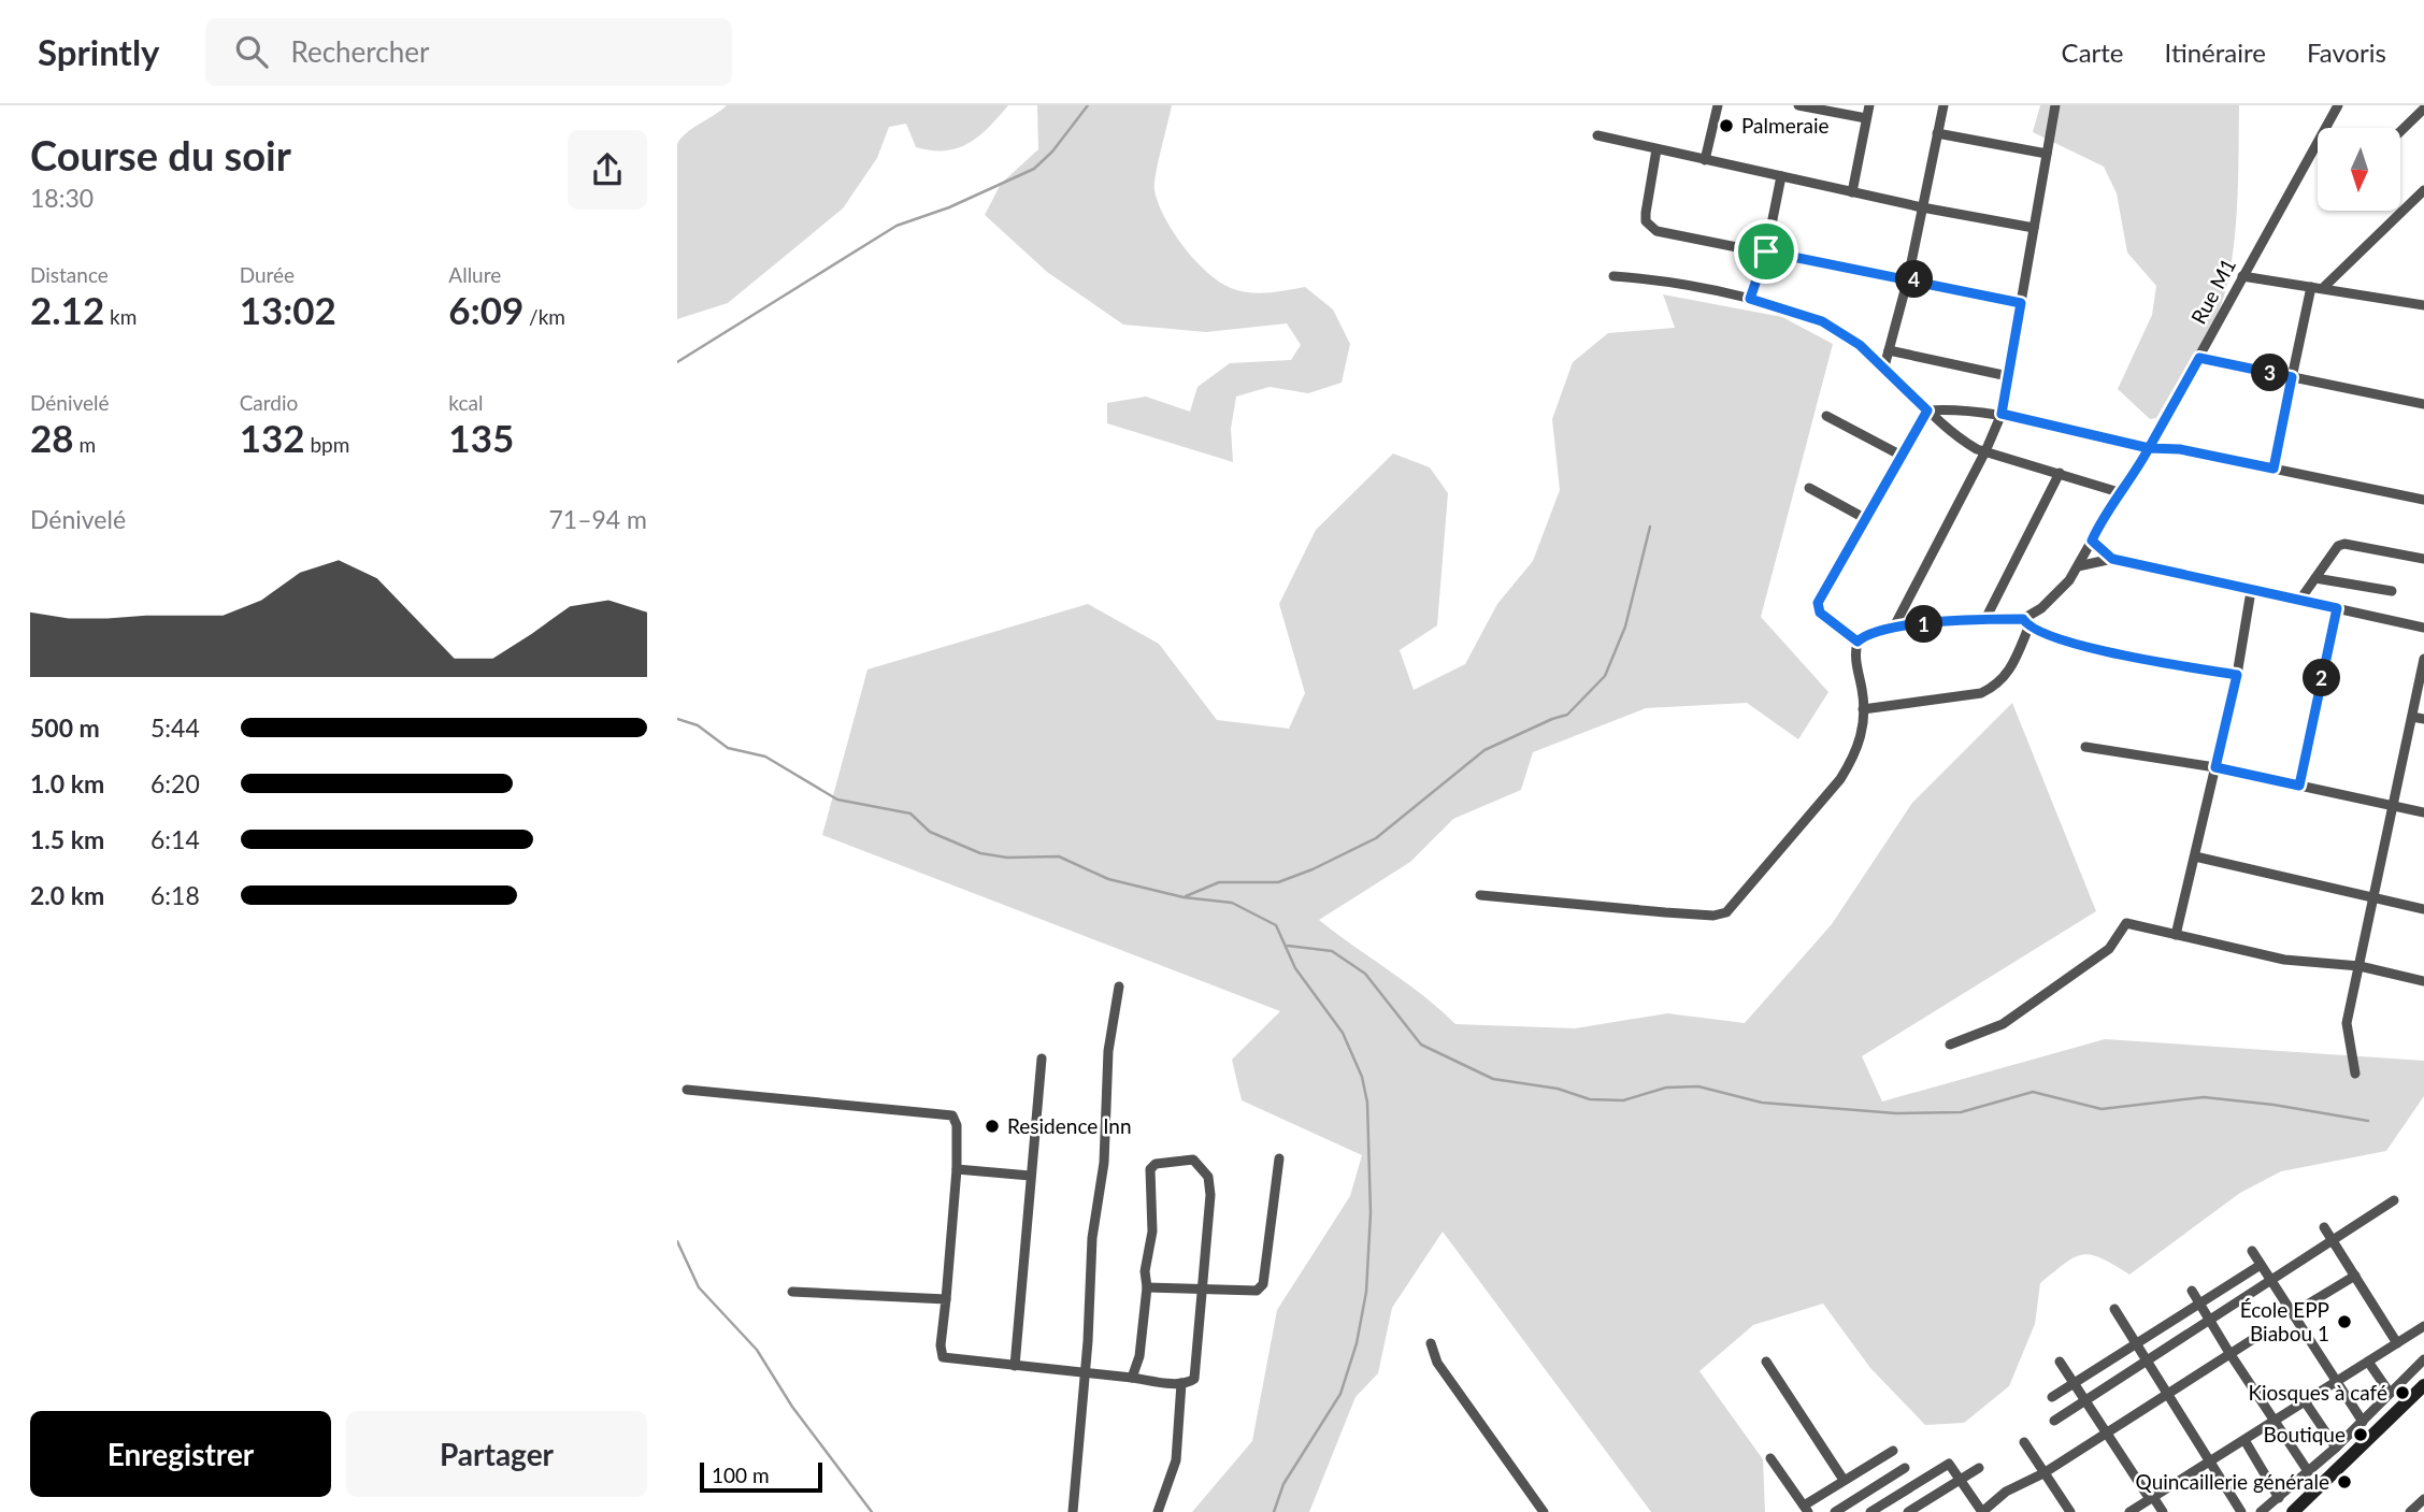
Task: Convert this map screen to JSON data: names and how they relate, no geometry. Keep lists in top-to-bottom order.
{
  "streets": {
    "street": ["Rue M1"]
  },
  "places": [
    "Palmeraie",
    "Residence Inn",
    "École EPP Biabou 1",
    "Kiosques à café",
    "Boutique",
    "Quincaillerie générale"
  ],
  "scale_bar": "100 m",
  "north": "bottom",
  "page": {
    "header": "Sprintly",
    "search": "Rechercher",
    "nav": ["Carte", "Itinéraire", "Favoris"],
    "heading": ["Course du soir", "18:30"],
    "stats": [
      ["Distance", "2.12 km"],
      ["Durée", "13:02"],
      ["Allure", "6:09 /km"],
      ["Dénivelé", "28 m"],
      ["Cardio", "132 bpm"],
      ["kcal", "135"]
    ],
    "pins": [
      "4",
      "3",
      "1",
      "2"
    ],
    "chart": ["Dénivelé", "71–94 m"],
    "list": [
      {
        "name": "500 m",
        "note": "5:44"
      },
      {
        "name": "1.0 km",
        "note": "6:20"
      },
      {
        "name": "1.5 km",
        "note": "6:14"
      },
      {
        "name": "2.0 km",
        "note": "6:18"
      }
    ],
    "buttons": ["Enregistrer", "Partager"],
    "scale": "100 m"
  }
}
